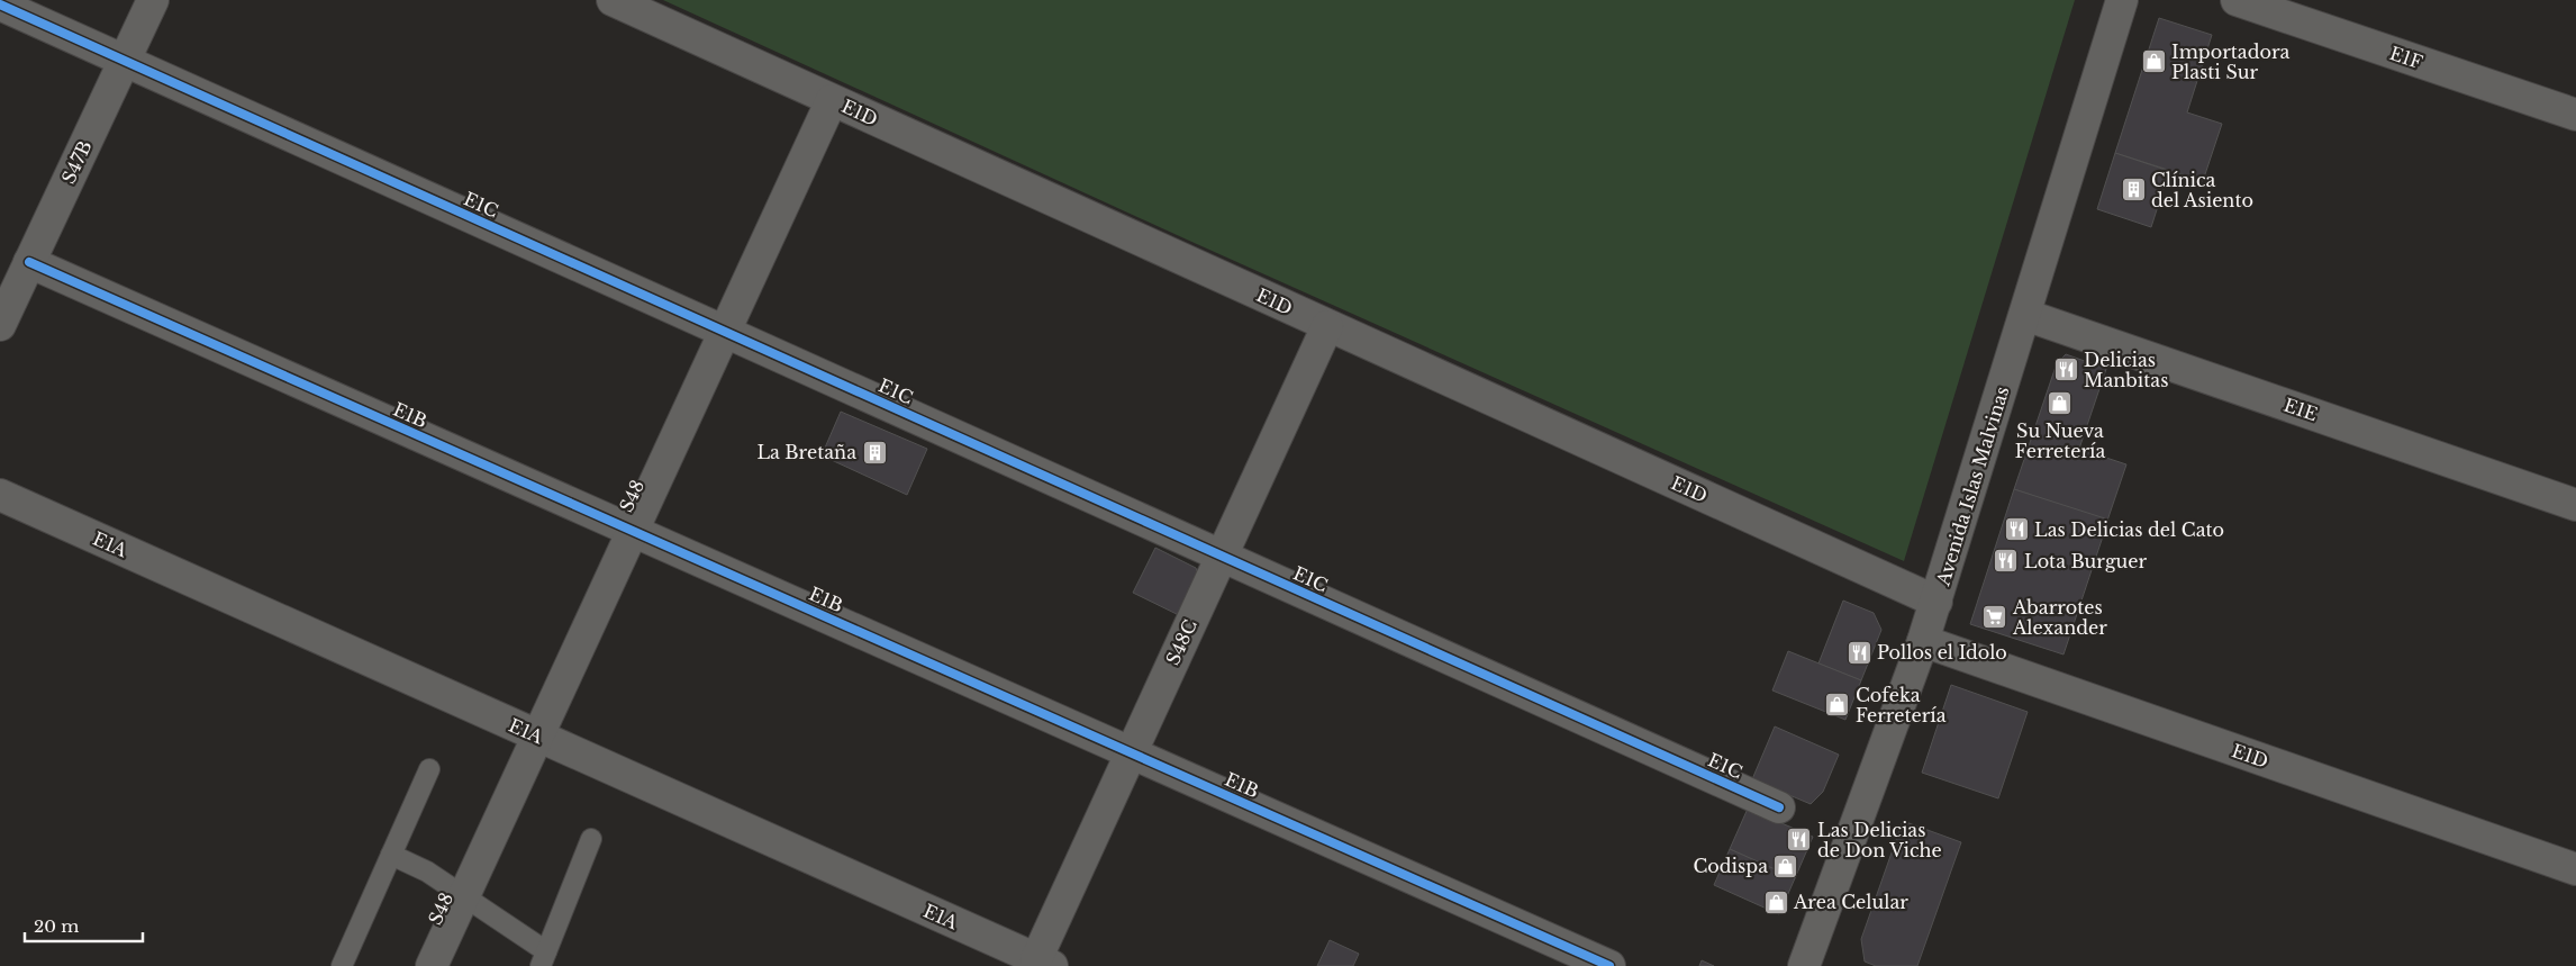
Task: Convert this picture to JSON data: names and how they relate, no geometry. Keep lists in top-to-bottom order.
{
  "streets": {
    "street": [
      "E1F",
      "E1D",
      "S47B",
      "E1C",
      "E1E",
      "E1B",
      "Avenida Islas Malvinas",
      "S48",
      "E1A",
      "S48C"
    ]
  },
  "crossings": [
    ["E1D", "Avenida Islas Malvinas"],
    ["E1D", "S48"],
    ["E1D", "S48C"],
    ["S47B", "E1C"],
    ["S47B", "E1B"],
    ["E1C", "S48"],
    ["E1C", "S48C"],
    ["E1E", "Avenida Islas Malvinas"],
    ["E1B", "S48"],
    ["E1B", "S48C"],
    ["S48", "E1A"],
    ["E1A", "S48C"]
  ],
  "places": {
    "shop": [
      "Importadora Plasti Sur",
      "Su Nueva Ferretería",
      "Cofeka Ferretería",
      "Codispa",
      "Area Celular"
    ],
    "building": ["Clínica del Asiento", "La Bretaña"],
    "restaurant": [
      "Delicias Manbitas",
      "Las Delicias del Cato",
      "Lota Burguer",
      "Pollos el Idolo",
      "Las Delicias de Don Viche"
    ],
    "supermarket": ["Abarrotes Alexander"]
  },
  "scale_bar": "20 m"
}
